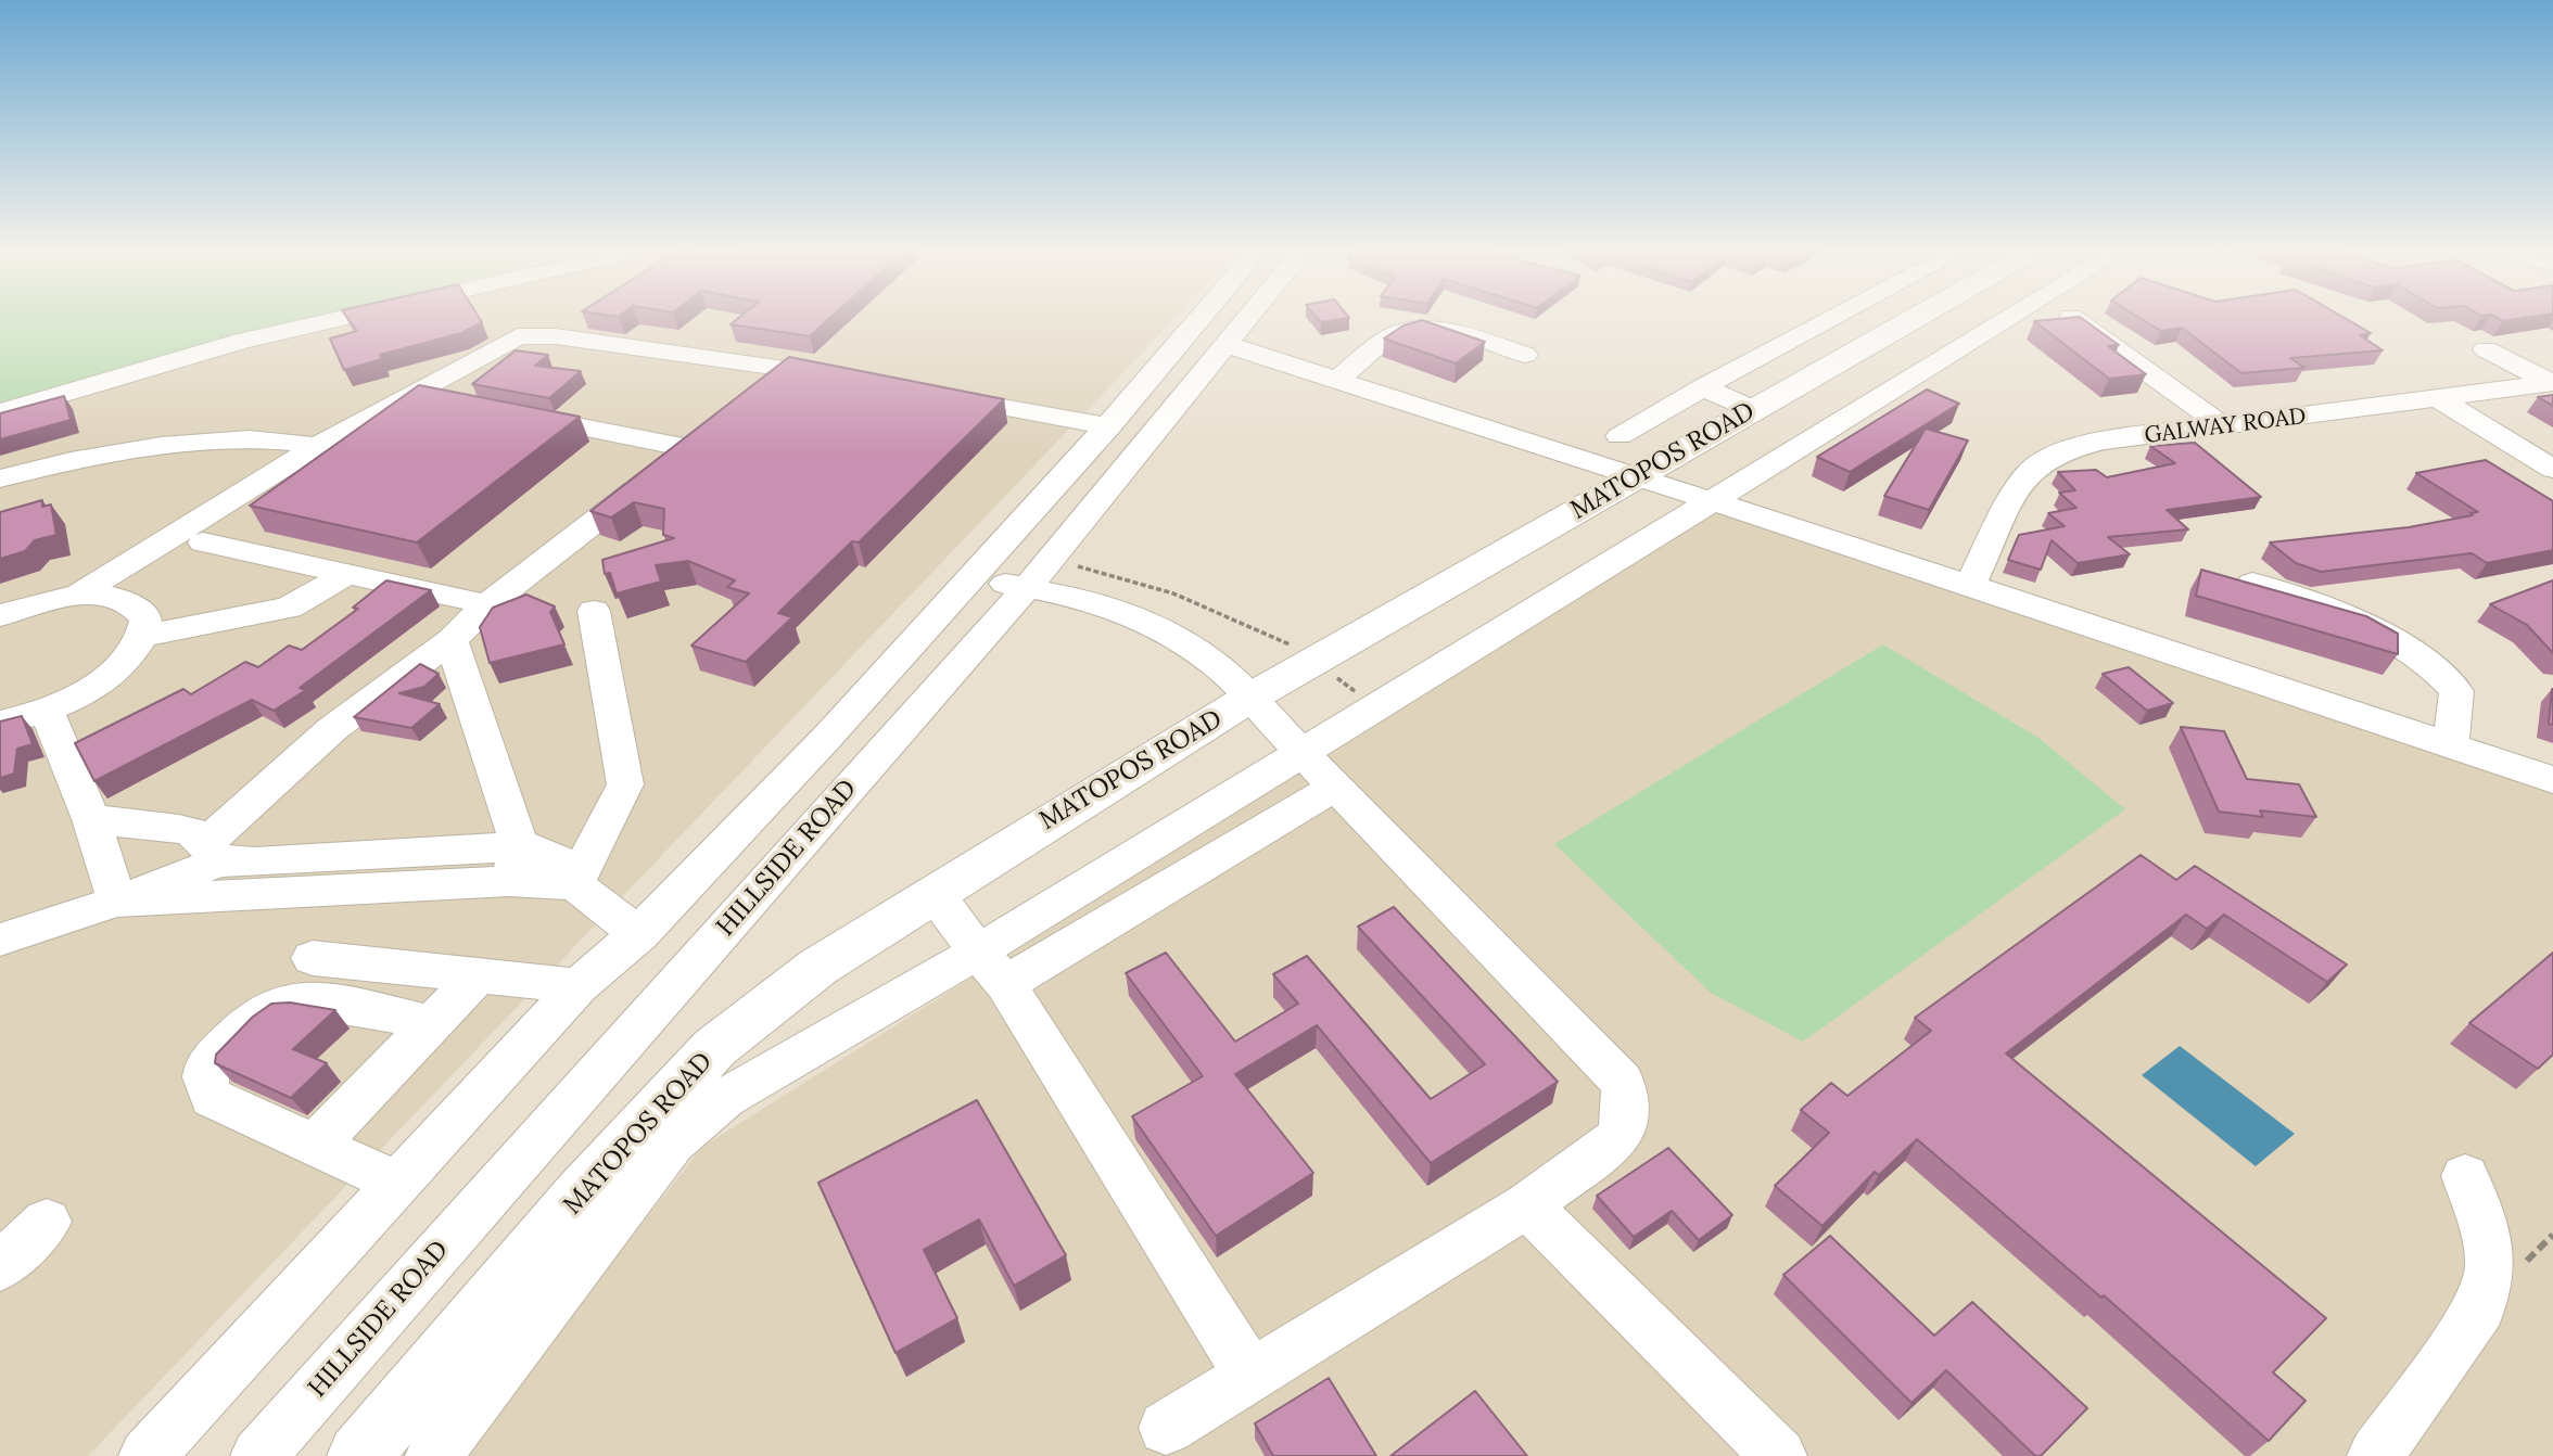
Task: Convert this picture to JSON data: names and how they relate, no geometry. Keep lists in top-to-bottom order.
{
  "streets": {
    "main road": ["MATOPOS ROAD"],
    "street": ["GALWAY ROAD", "HILLSIDE ROAD"]
  }
}
